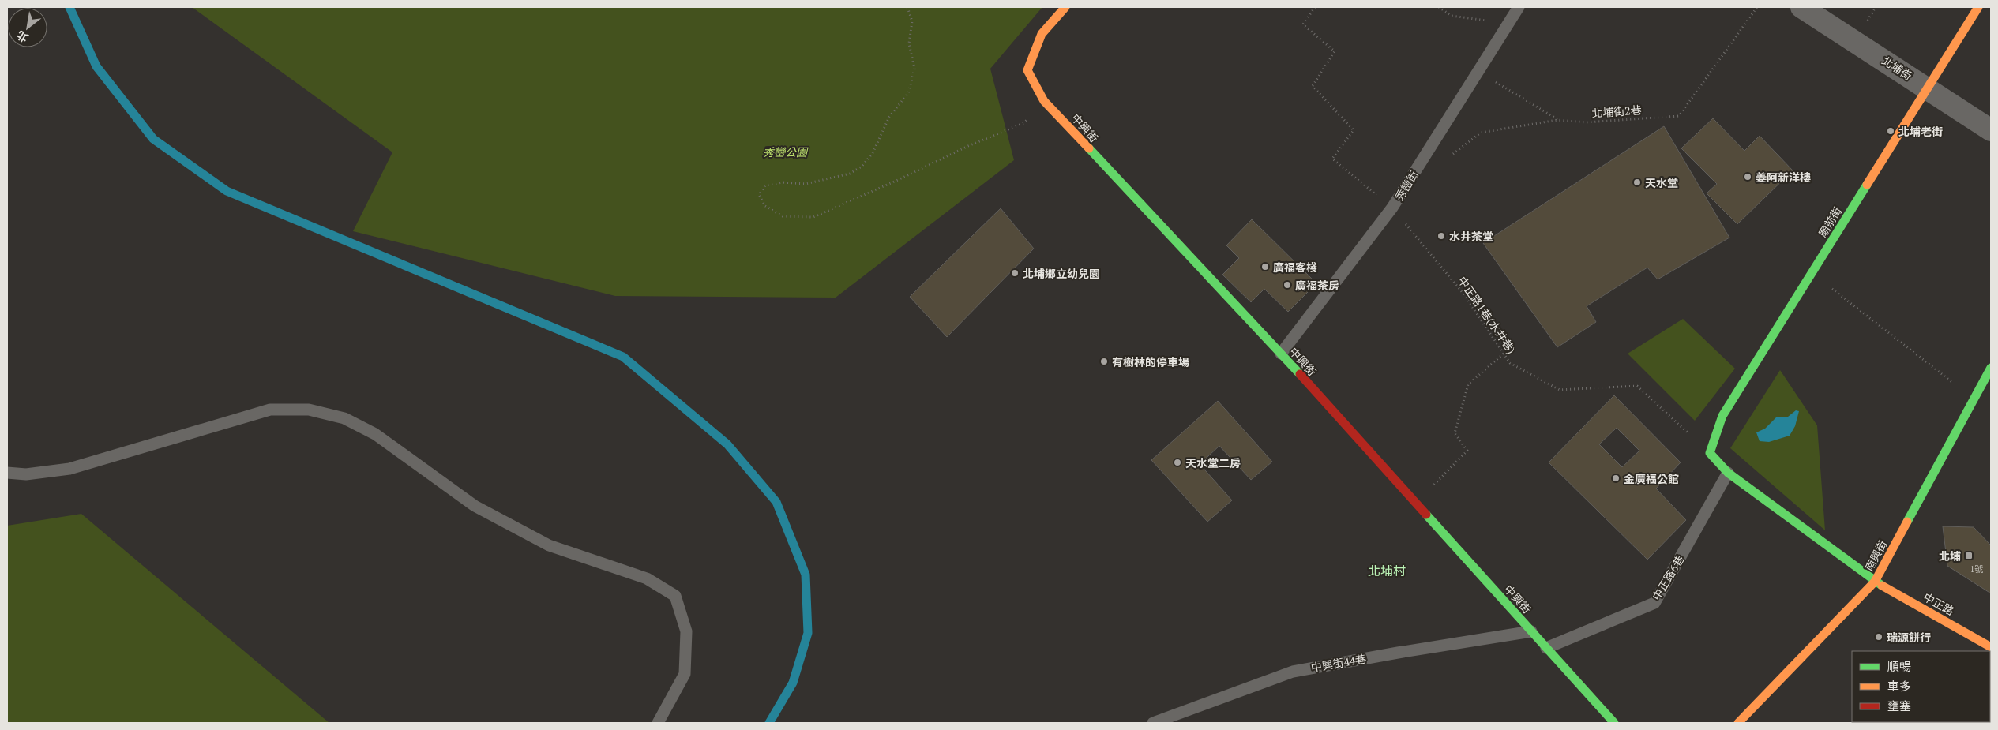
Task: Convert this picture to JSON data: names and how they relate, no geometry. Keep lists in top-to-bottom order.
{
  "streets": {
    "street": [
      "北埔街",
      "中興街",
      "廟前街",
      "南興街",
      "中正路"
    ],
    "lane": ["秀巒街", "中正路6巷", "中興街44巷"],
    "path": ["北埔街2巷", "中正路1巷(水井巷)"]
  },
  "crossings": [
    ["北埔街", "廟前街"],
    ["北埔街2巷", "秀巒街"],
    ["中興街", "秀巒街"],
    ["中興街", "中正路6巷"],
    ["中興街", "中興街44巷"],
    ["秀巒街", "中正路1巷(水井巷)"],
    ["廟前街", "中正路1巷(水井巷)"],
    ["廟前街", "中正路"],
    ["中正路1巷(水井巷)", "中正路"],
    ["南興街", "中正路"],
    ["中正路6巷", "中正路"]
  ],
  "districts": ["北埔村"],
  "parks": ["秀巒公園"],
  "places": {
    "other": [
      "北埔老街",
      "姜阿新洋樓",
      "天水堂",
      "水井茶堂",
      "廣福客棧",
      "北埔鄉立幼兒園",
      "廣福茶房",
      "有樹林的停車場",
      "天水堂二房",
      "金廣福公館",
      "瑞源餅行"
    ],
    "transit": ["北埔"]
  },
  "house_numbers": ["1號"],
  "legend": ["順暢", "車多", "壅塞"],
  "north": "bottom left"
}
